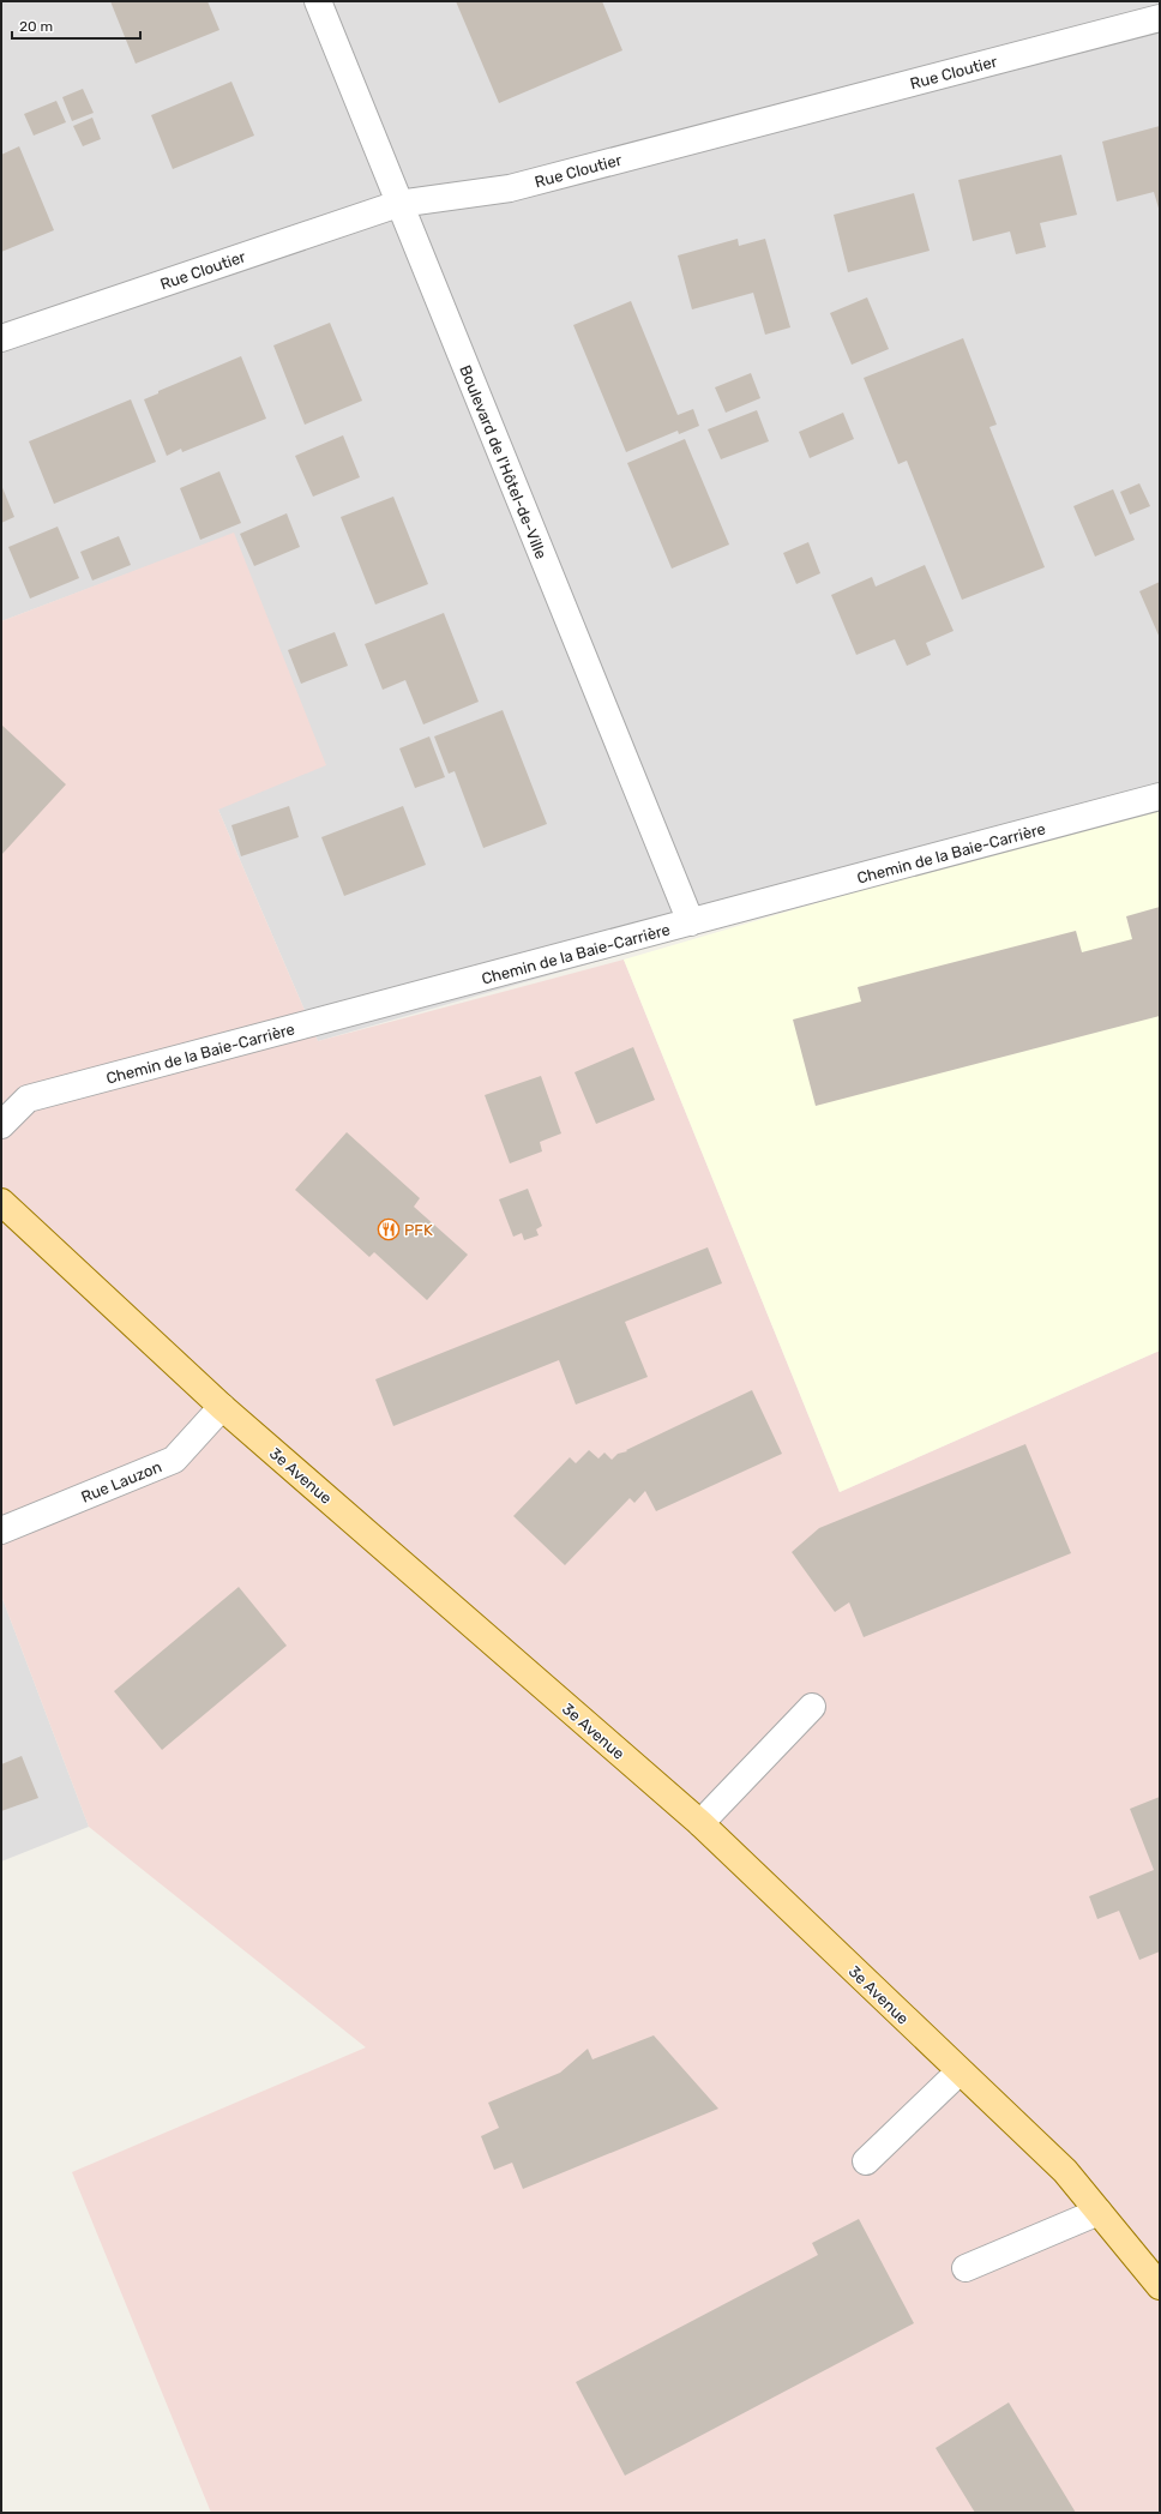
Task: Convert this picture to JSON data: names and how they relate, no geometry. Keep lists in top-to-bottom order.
{
  "streets": {
    "main road": ["3e Avenue"],
    "street": [
      "Rue Cloutier",
      "Boulevard de l'Hôtel-de-Ville",
      "Chemin de la Baie-Carrière",
      "Rue Lauzon"
    ]
  },
  "crossings": [
    ["Rue Cloutier", "Boulevard de l'Hôtel-de-Ville"],
    ["Boulevard de l'Hôtel-de-Ville", "Chemin de la Baie-Carrière"],
    ["3e Avenue", "Rue Lauzon"]
  ],
  "places": {
    "restaurant": ["PFK"]
  },
  "scale_bar": "20 m"
}
